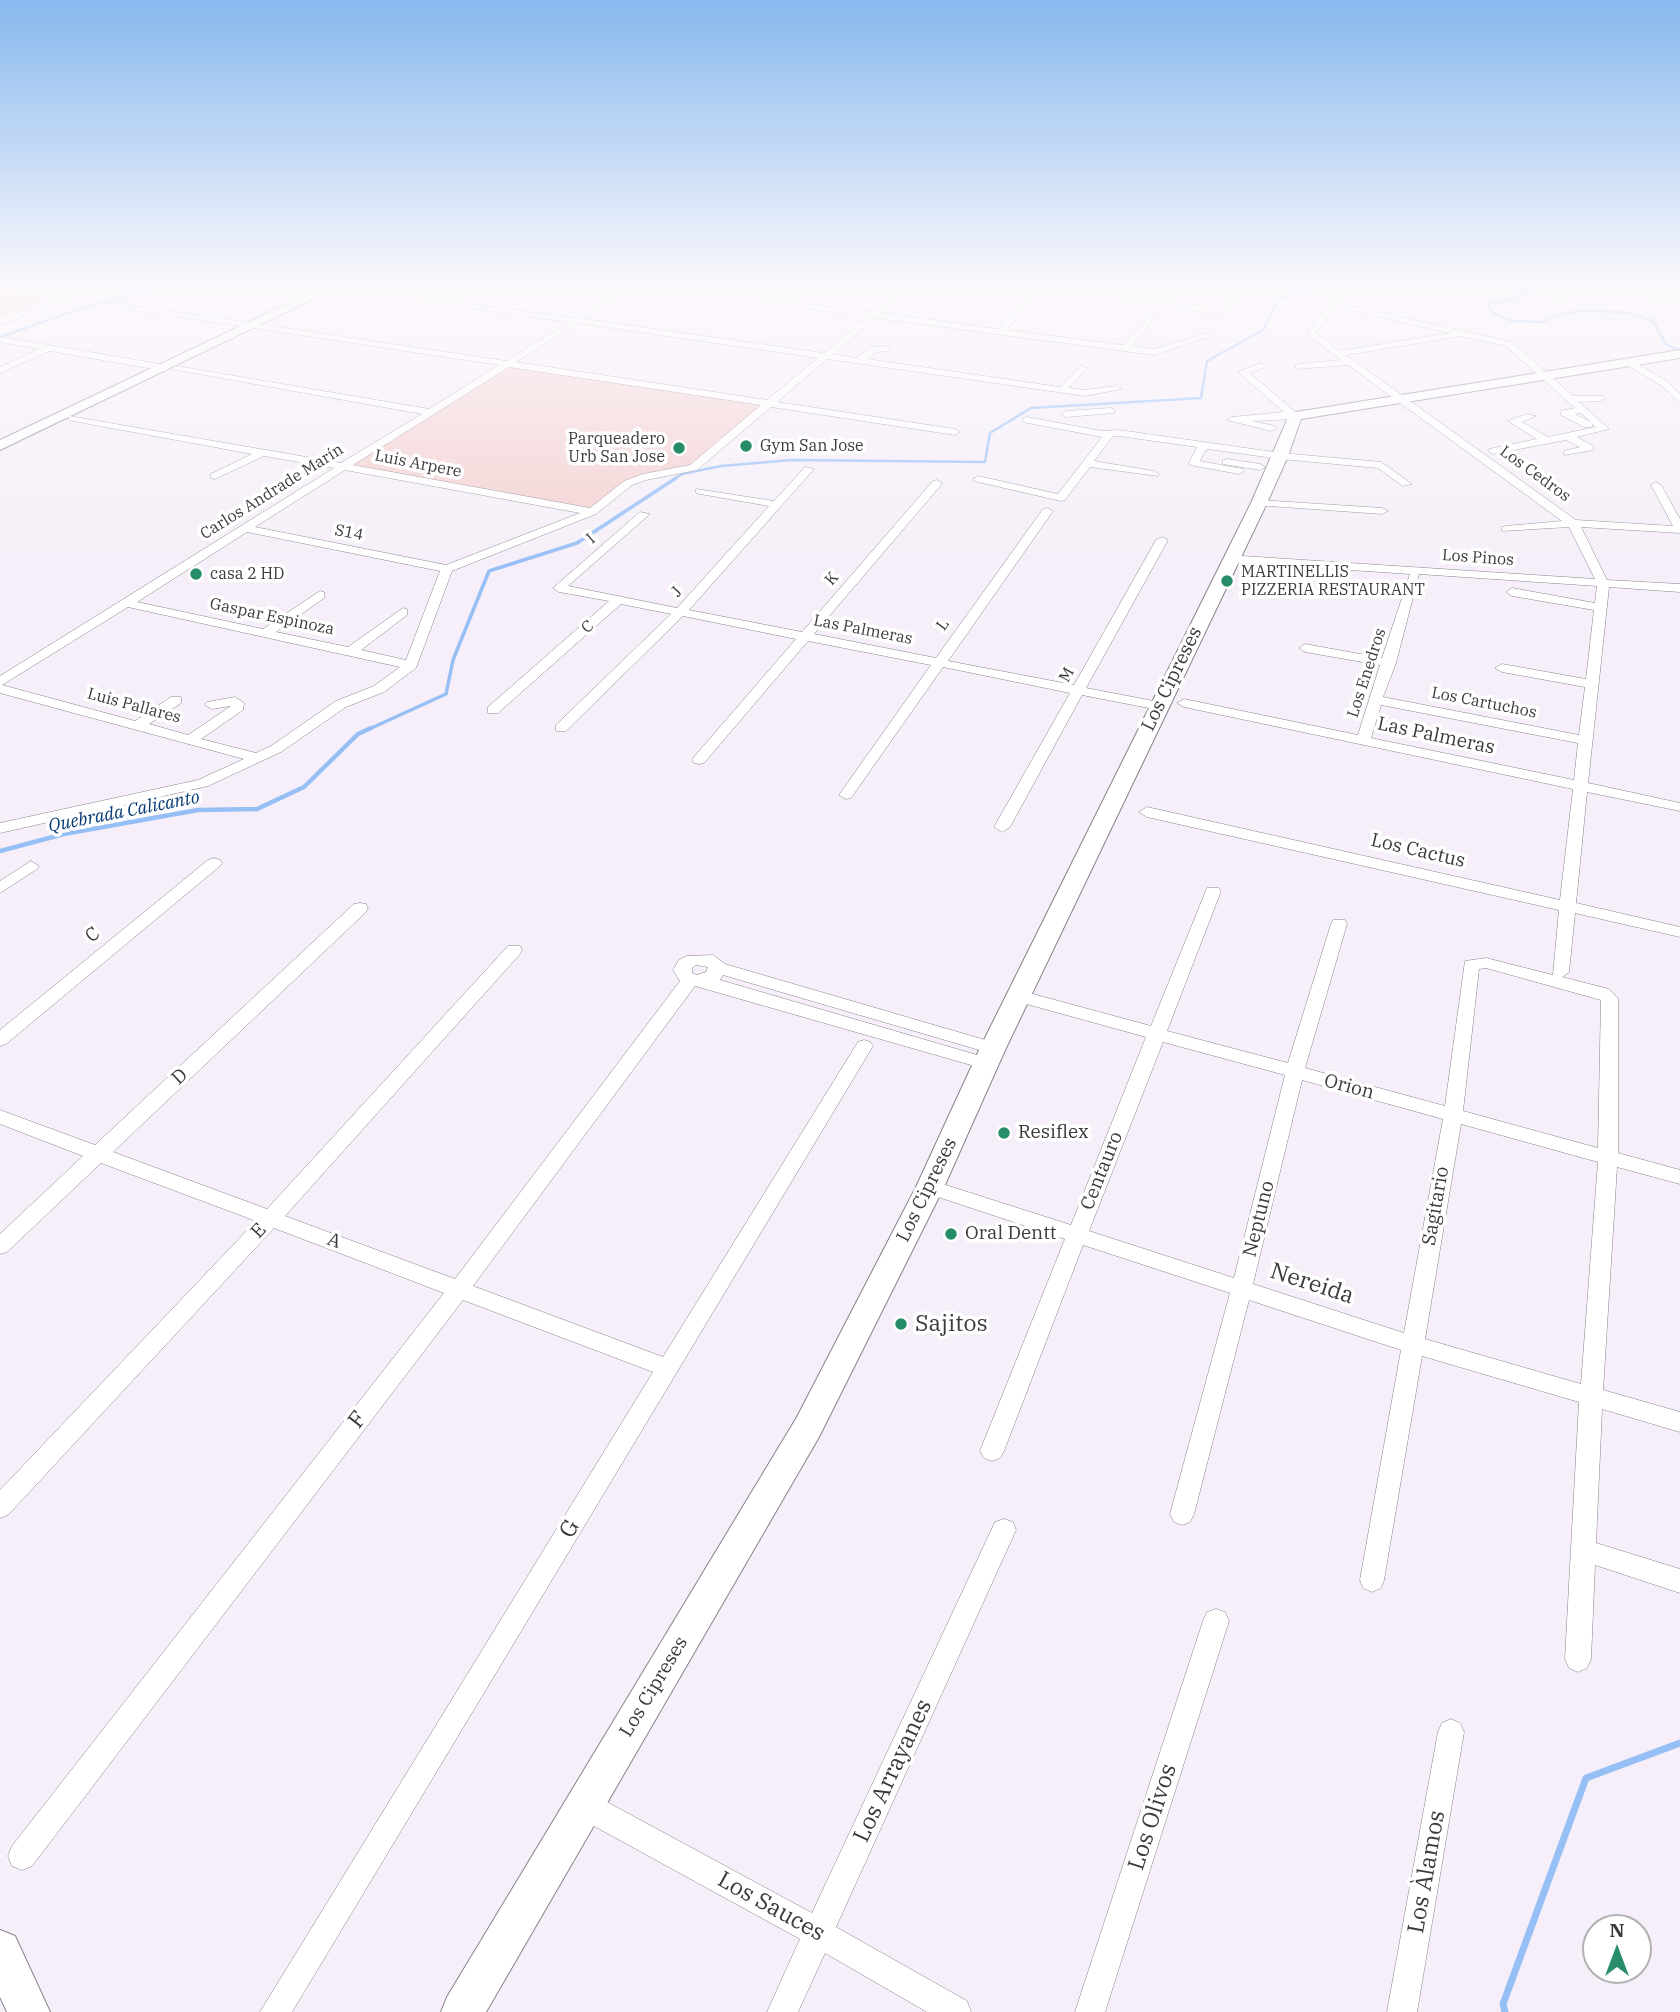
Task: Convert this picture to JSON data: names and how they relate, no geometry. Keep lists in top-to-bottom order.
{
  "streets": {
    "street": [
      "Luis Arpere",
      "Los Cedros",
      "Carlos Andrade Marín",
      "S14",
      "I",
      "Los Pinos",
      "K",
      "J",
      "Gaspar Espinoza",
      "L",
      "C",
      "Las Palmeras",
      "Los Enedros",
      "M",
      "Los Cipreses",
      "Los Cartuchos",
      "Luis Pallares",
      "Los Cactus",
      "D",
      "Orion",
      "Centauro",
      "Sagitario",
      "Neptuno",
      "E",
      "A",
      "Nereida",
      "F",
      "G",
      "Los Arrayanes",
      "Los Olivos",
      "Los Àlamos",
      "Los Sauces"
    ]
  },
  "crossings": [
    ["Luis Arpere", "Carlos Andrade Marín"],
    ["Los Cedros", "Los Pinos"],
    ["Carlos Andrade Marín", "S14"],
    ["Carlos Andrade Marín", "Gaspar Espinoza"],
    ["I", "Las Palmeras"],
    ["Los Pinos", "Los Cipreses"],
    ["K", "Las Palmeras"],
    ["J", "Las Palmeras"],
    ["L", "Las Palmeras"],
    ["C", "Las Palmeras"],
    ["Las Palmeras", "Los Enedros"],
    ["Las Palmeras", "M"],
    ["Las Palmeras", "Los Cipreses"],
    ["Los Enedros", "Los Cartuchos"],
    ["Los Cipreses", "Orion"],
    ["Los Cipreses", "Nereida"],
    ["Los Cipreses", "Los Sauces"],
    ["D", "A"],
    ["Orion", "Centauro"],
    ["Orion", "Sagitario"],
    ["Orion", "Neptuno"],
    ["Centauro", "Nereida"],
    ["Sagitario", "Nereida"],
    ["Neptuno", "Nereida"],
    ["E", "A"],
    ["A", "F"],
    ["A", "G"],
    ["Los Arrayanes", "Los Sauces"]
  ],
  "water": ["Quebrada Calicanto"],
  "places": [
    "Gym San Jose",
    "Parqueadero Urb San Jose",
    "casa 2 HD",
    "MARTINELLIS PIZZERIA RESTAURANT",
    "Resiflex",
    "Oral Dentt",
    "Sajitos"
  ],
  "north": "top"
}
